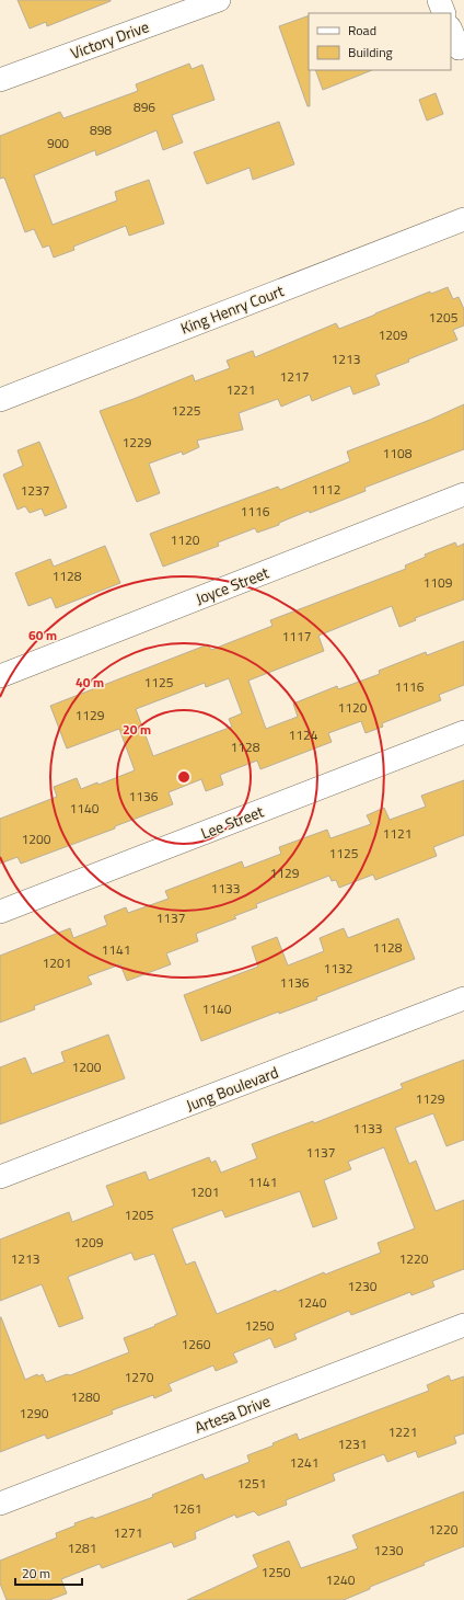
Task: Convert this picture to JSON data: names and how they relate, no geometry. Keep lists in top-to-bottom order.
{
  "streets": {
    "street": [
      "Victory Drive",
      "King Henry Court",
      "Joyce Street",
      "Lee Street",
      "Jung Boulevard",
      "Artesa Drive"
    ]
  },
  "house_numbers": [
    "896",
    "898",
    "900",
    "1205",
    "1209",
    "1213",
    "1217",
    "1221",
    "1225",
    "1229",
    "1108",
    "1112",
    "1237",
    "1116",
    "1120",
    "1128",
    "1109",
    "1117",
    "1125",
    "1116",
    "1120",
    "1129",
    "1124",
    "1128",
    "1136",
    "1140",
    "1121",
    "1200",
    "1125",
    "1129",
    "1133",
    "1137",
    "1128",
    "1141",
    "1201",
    "1132",
    "1136",
    "1140",
    "1200",
    "1129",
    "1133",
    "1137",
    "1141",
    "1201",
    "1205",
    "1209",
    "1213",
    "1220",
    "1230",
    "1240",
    "1250",
    "1260",
    "1270",
    "1280",
    "1290",
    "1221",
    "1231",
    "1241",
    "1251",
    "1261",
    "1220",
    "1271",
    "1281",
    "1230",
    "1250",
    "1240"
  ],
  "legend": ["Road", "Building"],
  "scale_bar": "20 m",
  "rings": ["60 m", "40 m", "20 m"]
}
